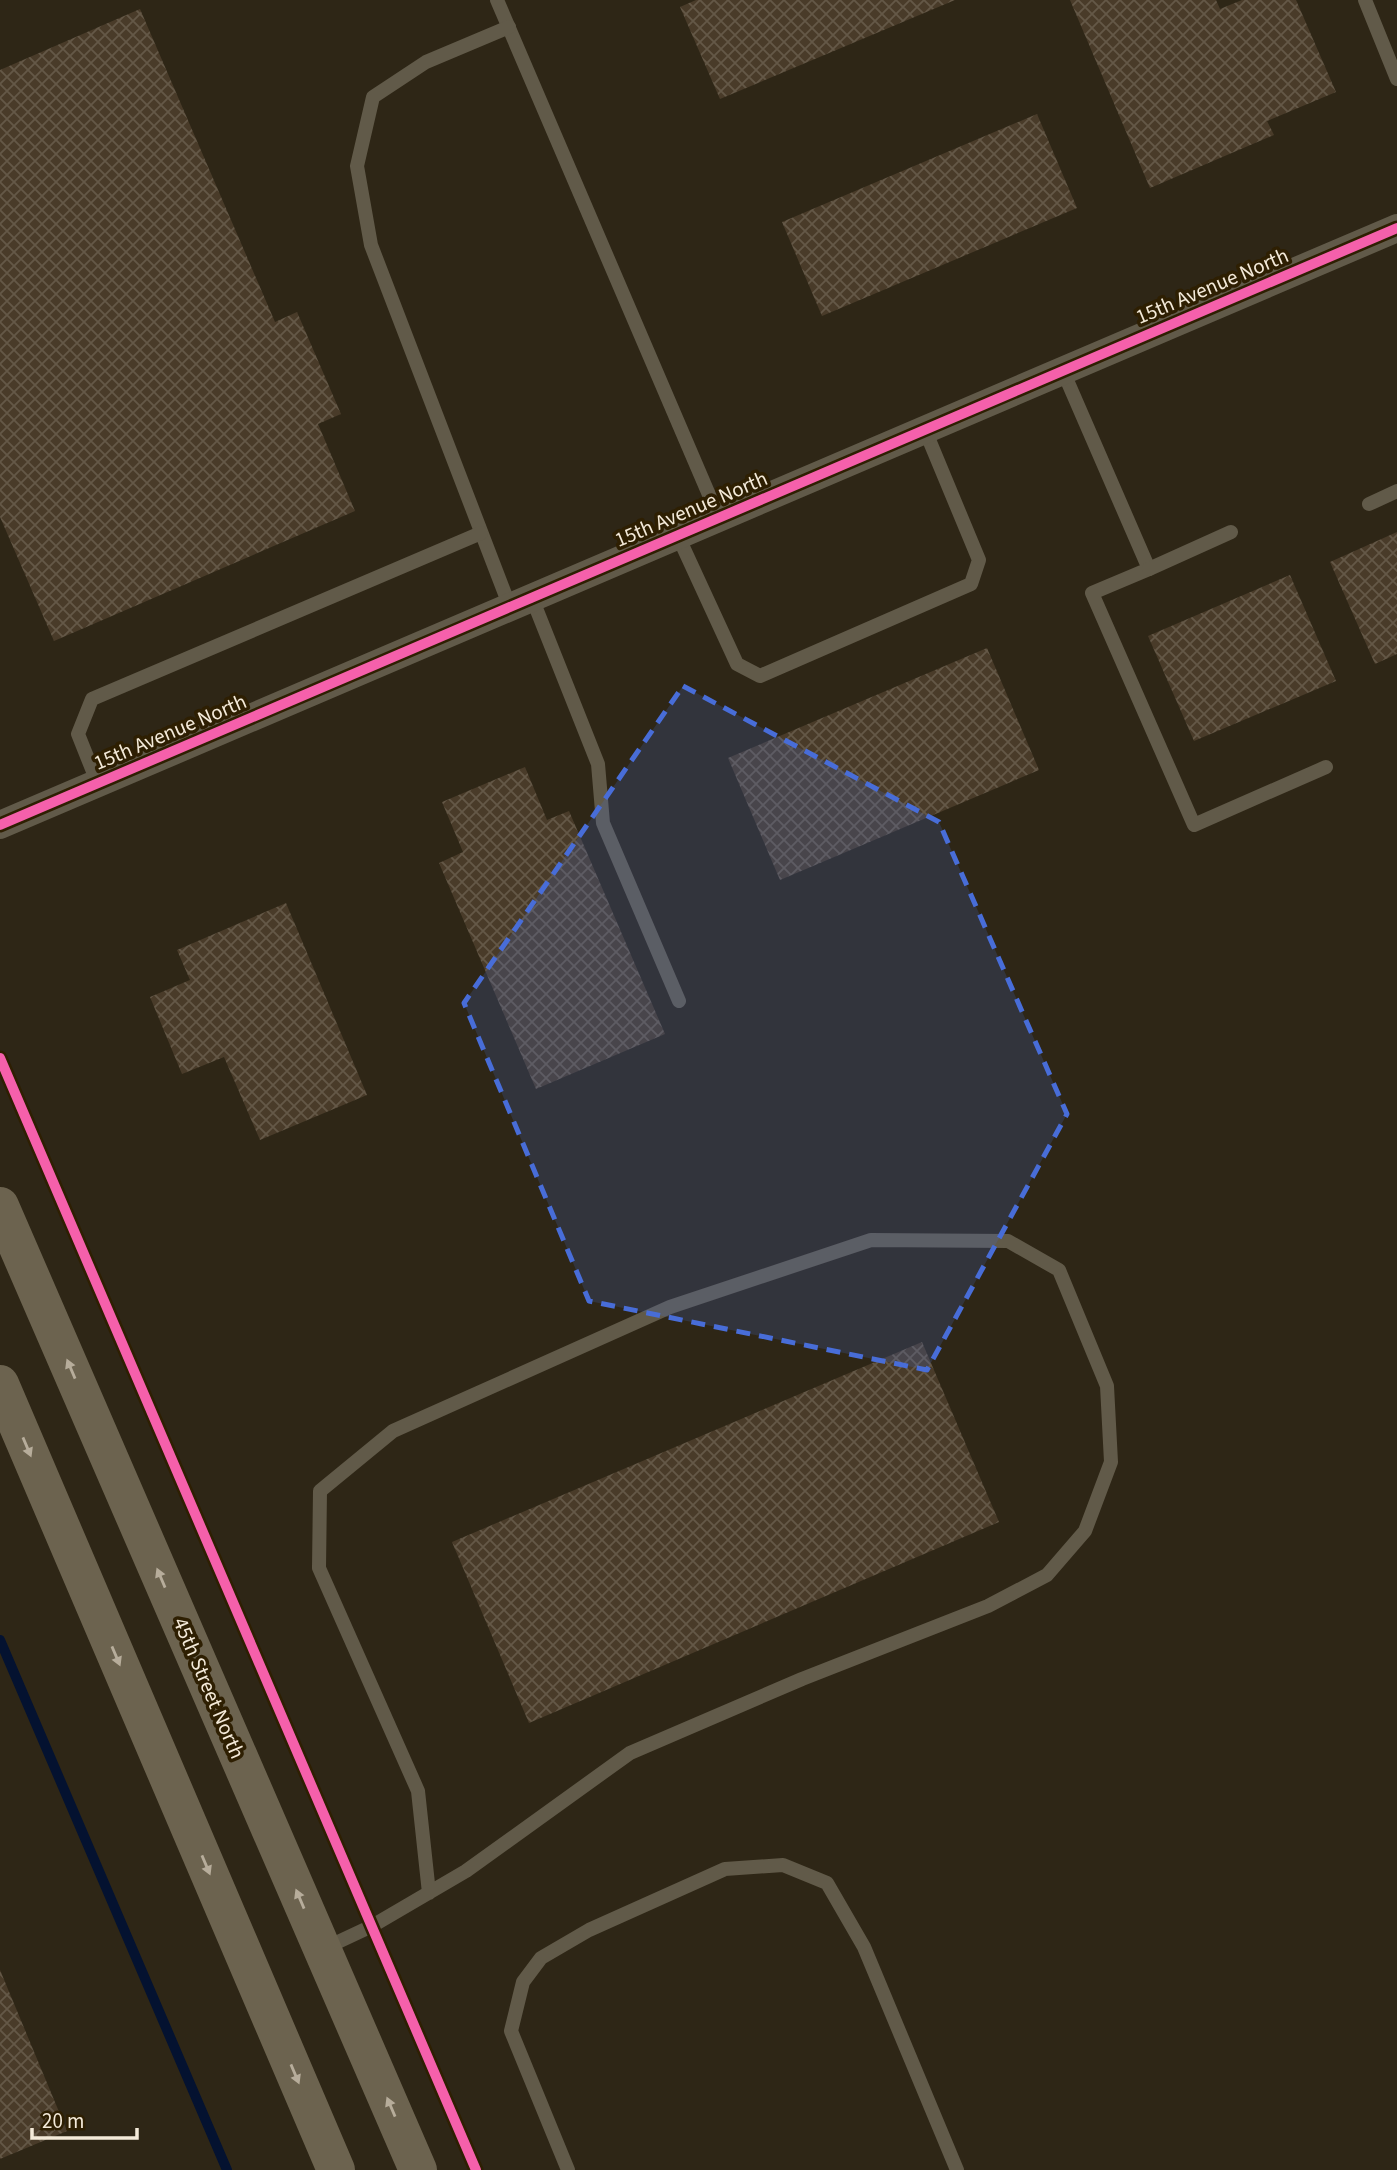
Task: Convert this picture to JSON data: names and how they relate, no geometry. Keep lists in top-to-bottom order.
{
  "streets": {
    "main road": ["45th Street North"],
    "street": ["15th Avenue North"]
  },
  "scale_bar": "20 m"
}
